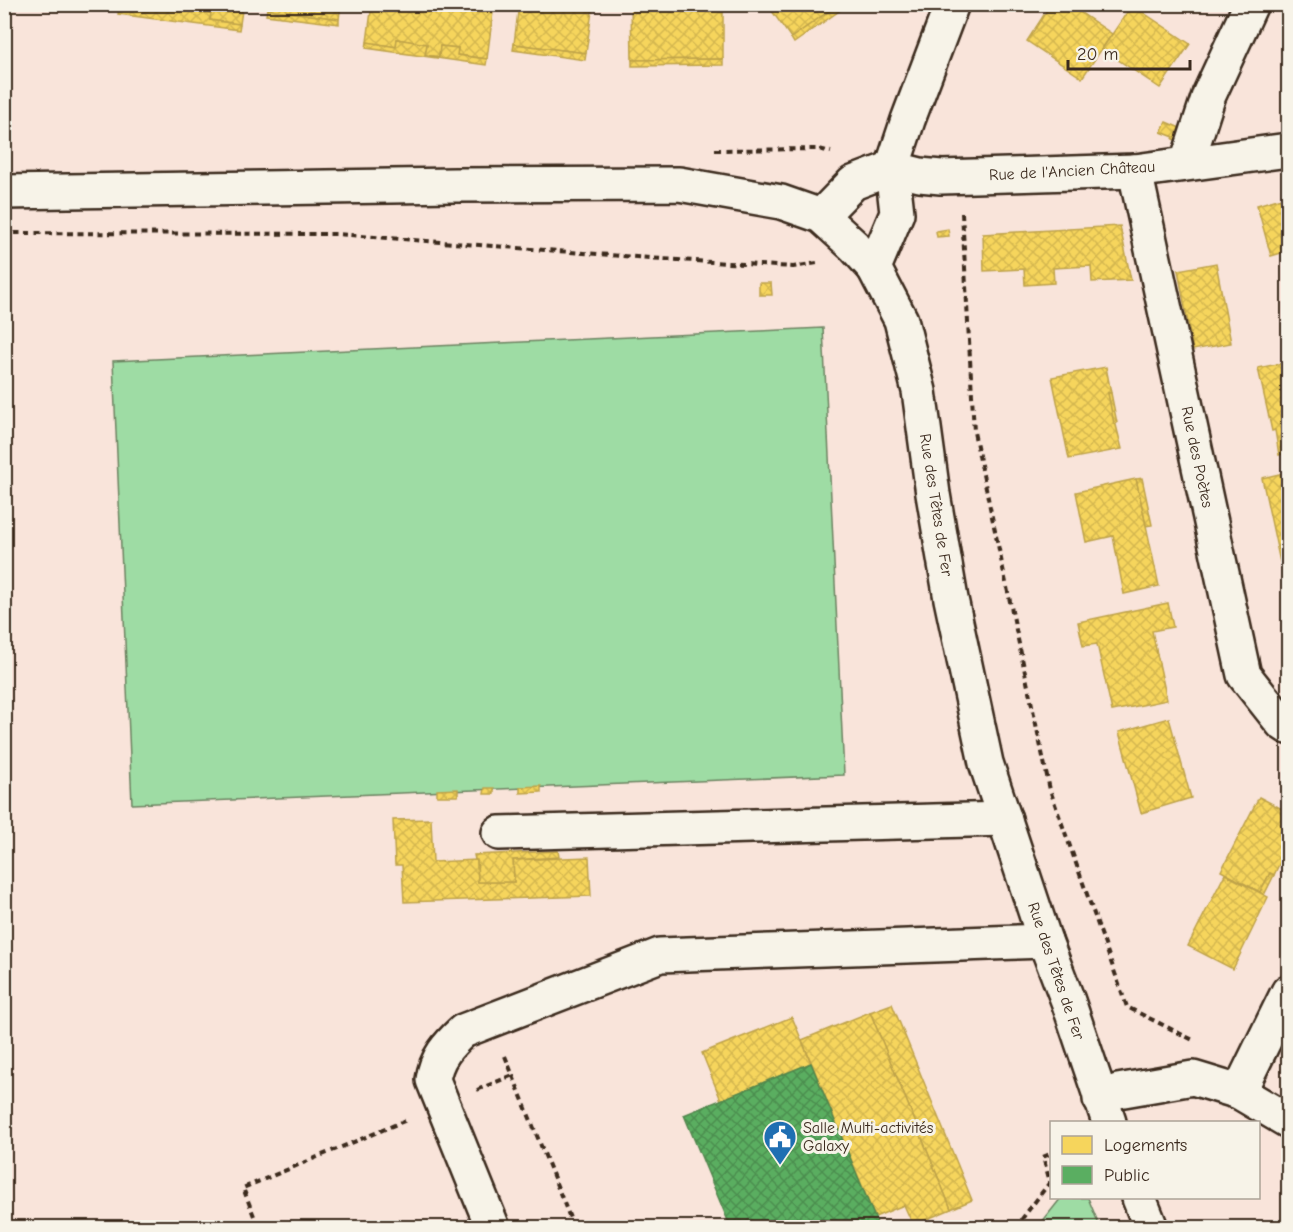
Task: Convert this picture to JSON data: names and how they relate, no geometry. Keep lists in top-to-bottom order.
{
  "streets": {
    "street": ["Rue de l'Ancien Château", "Rue des Poètes", "Rue des Têtes de Fer"]
  },
  "crossings": [
    ["Rue de l'Ancien Château", "Rue des Poètes"]
  ],
  "places": {
    "public building": ["Salle Multi-activités Galaxy"]
  },
  "legend": ["Logements", "Public"],
  "scale_bar": "20 m"
}
